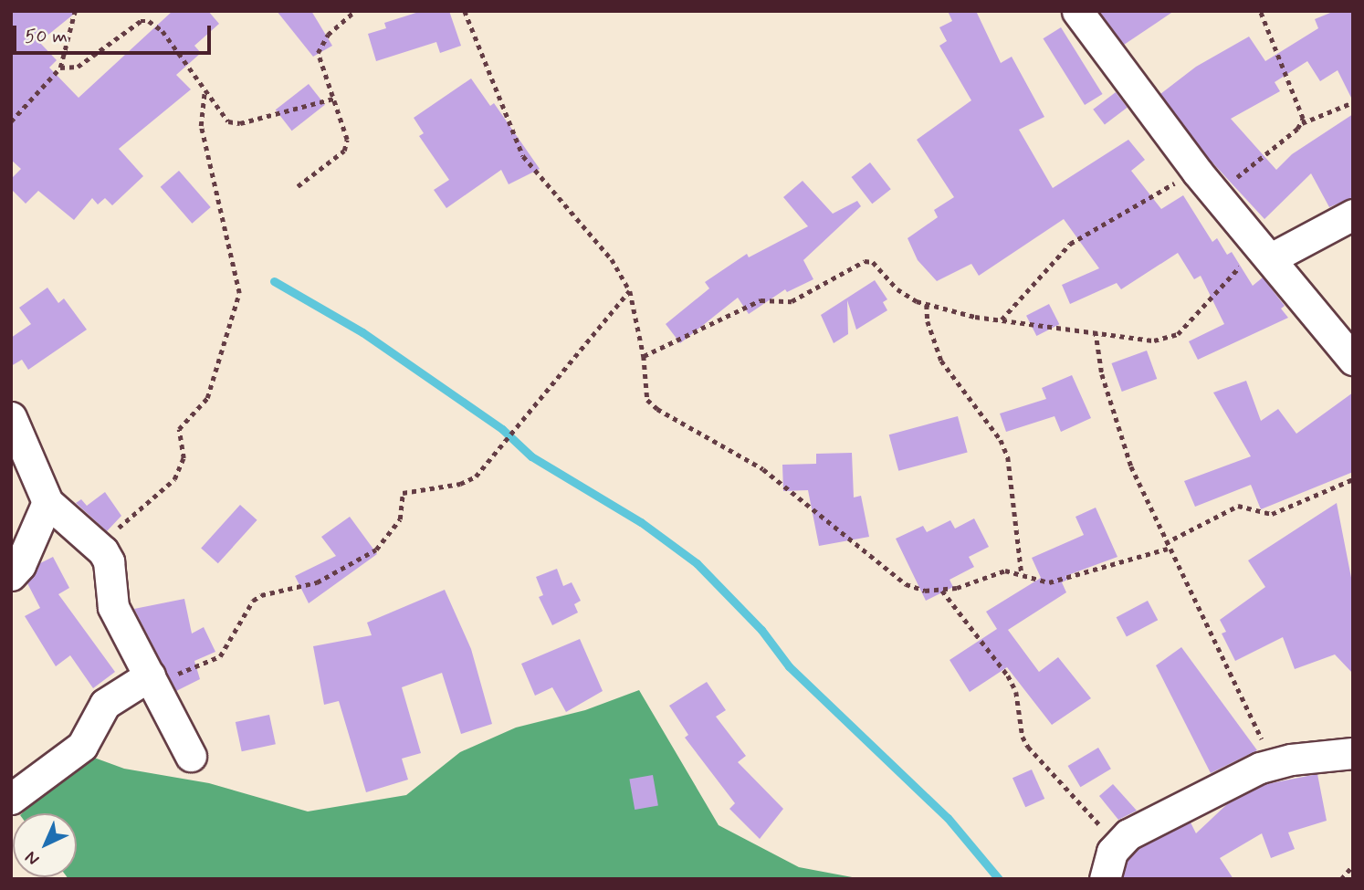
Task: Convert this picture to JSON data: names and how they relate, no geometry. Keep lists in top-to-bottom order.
{
  "scale_bar": "50 m",
  "north": "bottom left"
}
